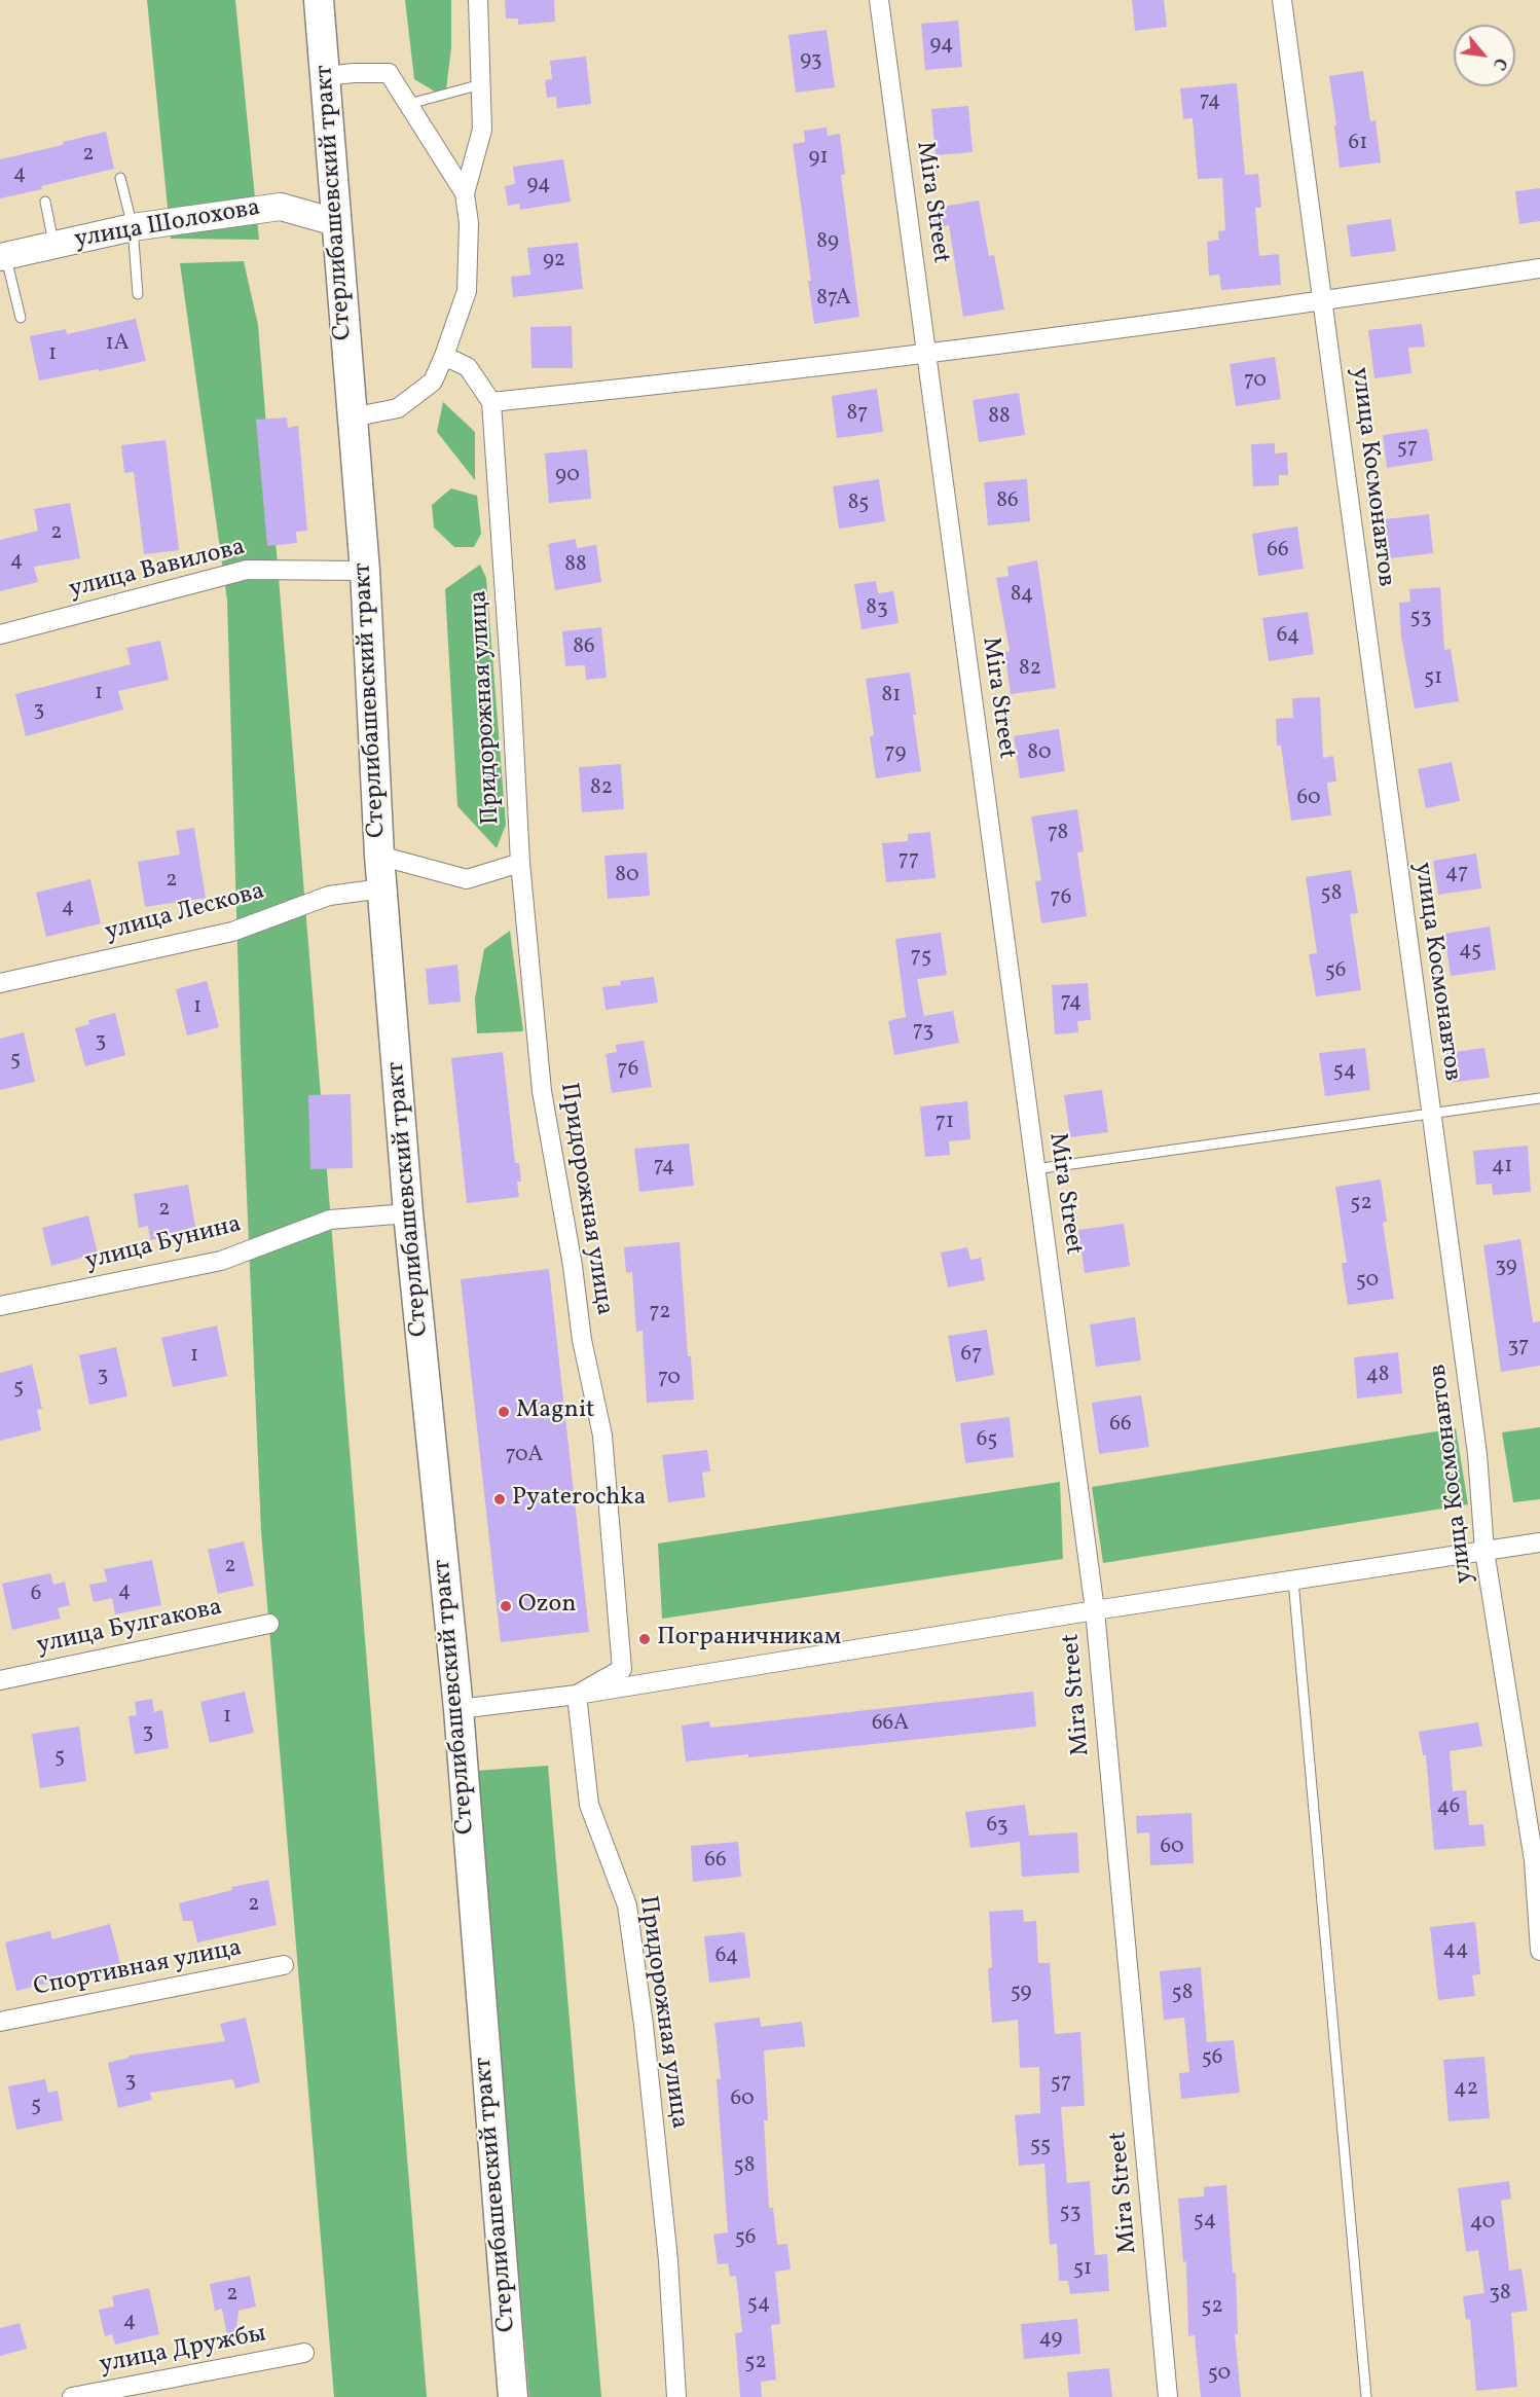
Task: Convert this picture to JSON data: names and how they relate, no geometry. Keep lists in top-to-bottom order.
{
  "streets": {
    "main road": ["Стерлибашевский тракт"],
    "street": [
      "Mira Street",
      "улица Шолохова",
      "улица Космонавтов",
      "улица Вавилова",
      "Придорожная улица",
      "улица Лескова",
      "улица Бунина",
      "улица Булгакова",
      "Спортивная улица",
      "улица Дружбы"
    ]
  },
  "crossings": [
    ["Стерлибашевский тракт", "улица Шолохова"],
    ["Стерлибашевский тракт", "улица Вавилова"],
    ["Стерлибашевский тракт", "улица Лескова"],
    ["Стерлибашевский тракт", "улица Бунина"]
  ],
  "places": [
    "Magnit",
    "Pyaterochka",
    "Ozon",
    "Пограничникам"
  ],
  "house_numbers": [
    "94",
    "93",
    "74",
    "61",
    "2",
    "91",
    "4",
    "94",
    "89",
    "92",
    "87А",
    "1А",
    "1",
    "70",
    "87",
    "88",
    "57",
    "90",
    "86",
    "85",
    "2",
    "66",
    "4",
    "88",
    "84",
    "83",
    "53",
    "64",
    "86",
    "82",
    "51",
    "1",
    "81",
    "3",
    "79",
    "80",
    "82",
    "60",
    "78",
    "77",
    "47",
    "80",
    "2",
    "58",
    "76",
    "4",
    "45",
    "75",
    "56",
    "74",
    "1",
    "73",
    "3",
    "5",
    "76",
    "54",
    "71",
    "74",
    "41",
    "52",
    "2",
    "39",
    "50",
    "72",
    "37",
    "67",
    "1",
    "3",
    "48",
    "70",
    "5",
    "66",
    "65",
    "70А",
    "2",
    "4",
    "6",
    "1",
    "66А",
    "3",
    "5",
    "46",
    "63",
    "60",
    "66",
    "2",
    "44",
    "64",
    "59",
    "58",
    "56",
    "3",
    "57",
    "42",
    "60",
    "5",
    "55",
    "58",
    "53",
    "54",
    "40",
    "56",
    "51",
    "38",
    "2",
    "54",
    "52",
    "4",
    "49",
    "52",
    "50"
  ],
  "north": "bottom right"
}
